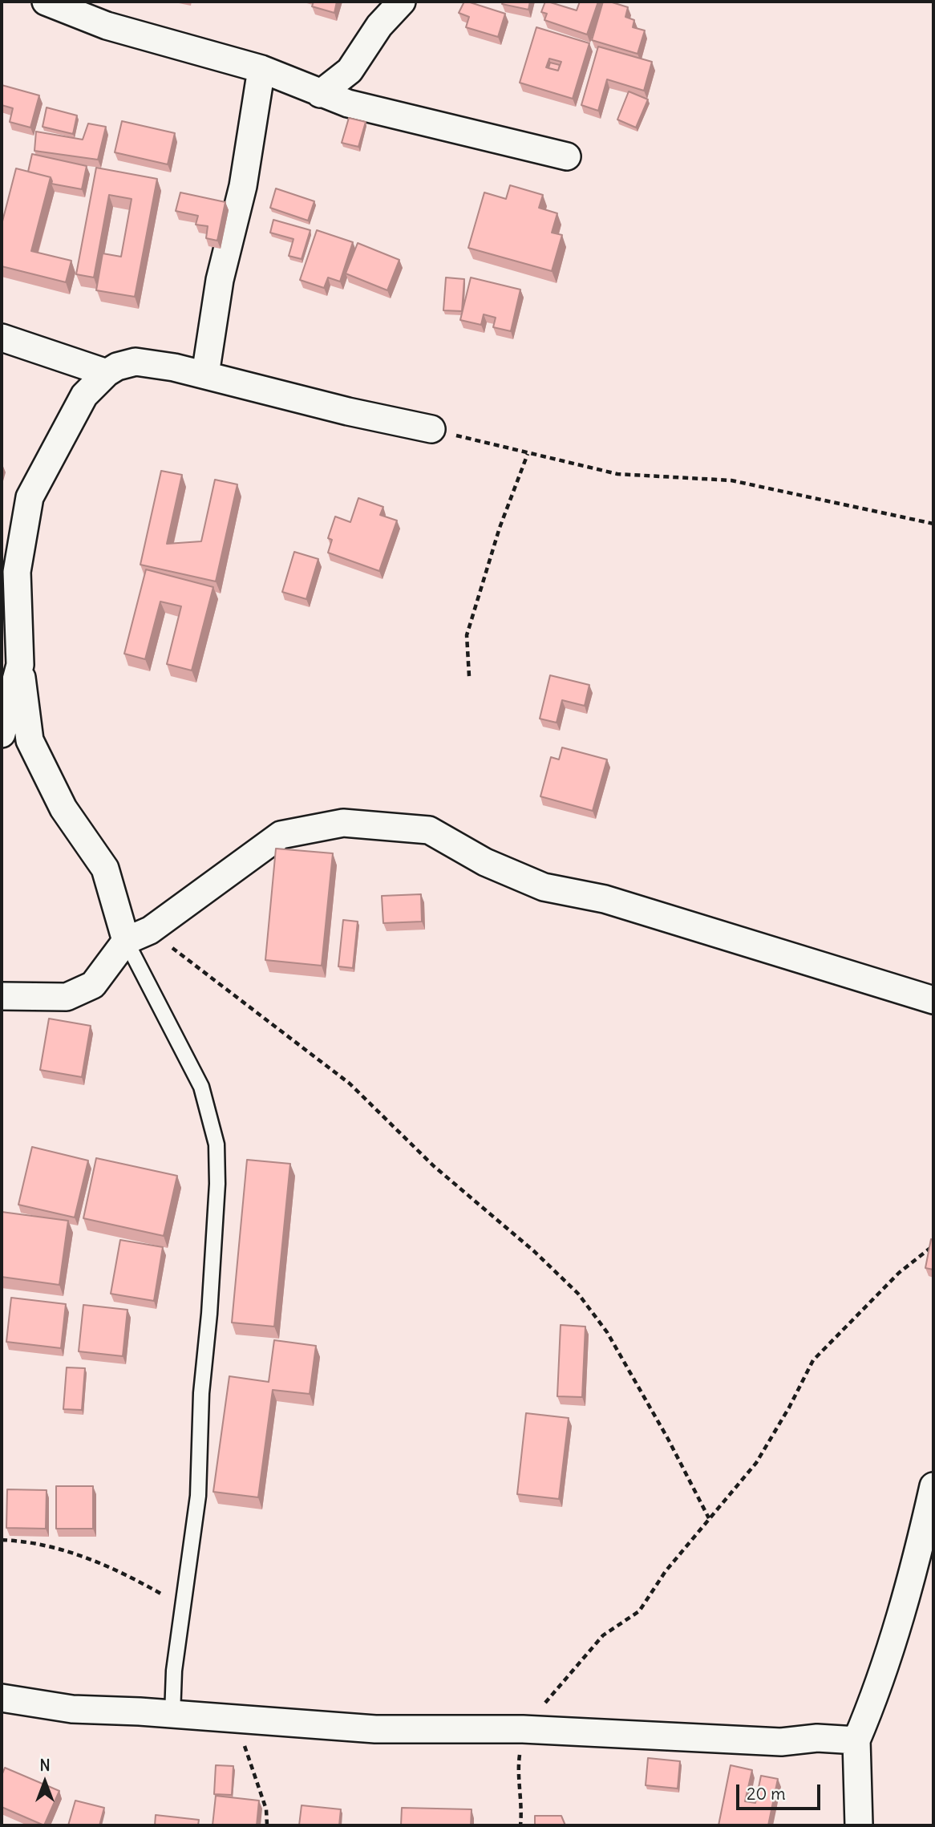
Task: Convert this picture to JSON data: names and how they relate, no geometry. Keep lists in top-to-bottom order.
{
  "scale_bar": "20 m",
  "north": "top"
}
